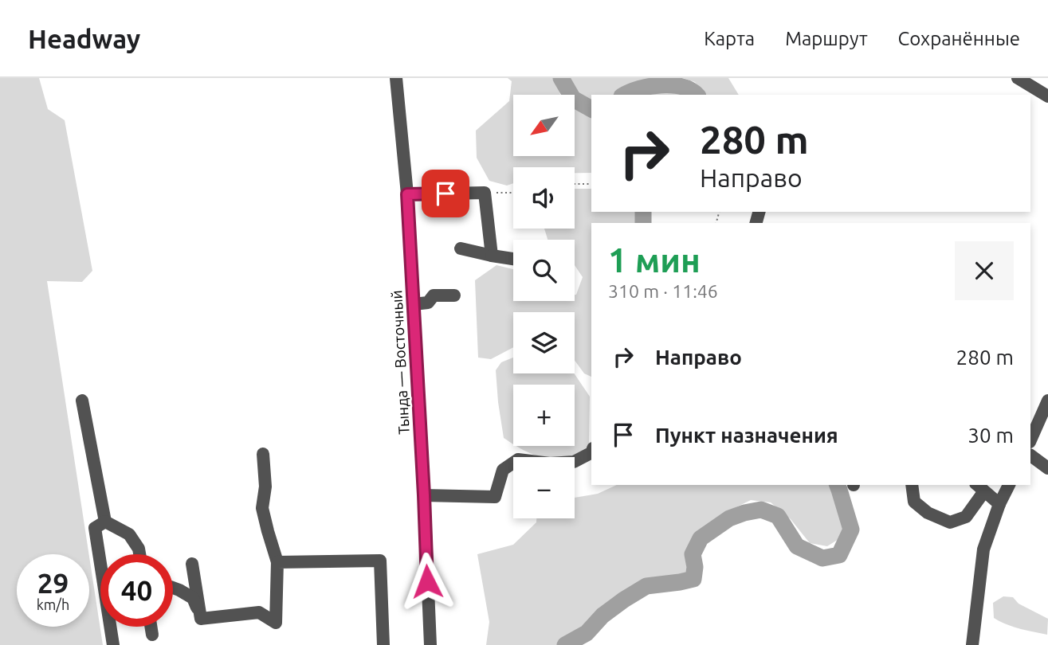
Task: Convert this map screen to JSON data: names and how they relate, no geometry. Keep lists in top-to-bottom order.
{
  "streets": {
    "street": ["Тында — Восточный"]
  },
  "north": "bottom left",
  "page": {
    "header": "Headway",
    "nav": ["Карта", "Маршрут", "Сохранённые"],
    "map_buttons": ["+", "−"],
    "turn": ["280 m", "Направо"],
    "heading": ["1 мин", "310 m · 11:46"],
    "list": [
      {
        "name": "Направо",
        "value": "280 m"
      },
      {
        "name": "Пункт назначения",
        "value": "30 m"
      }
    ],
    "speed": "29 km/h",
    "limit": "40"
  }
}
